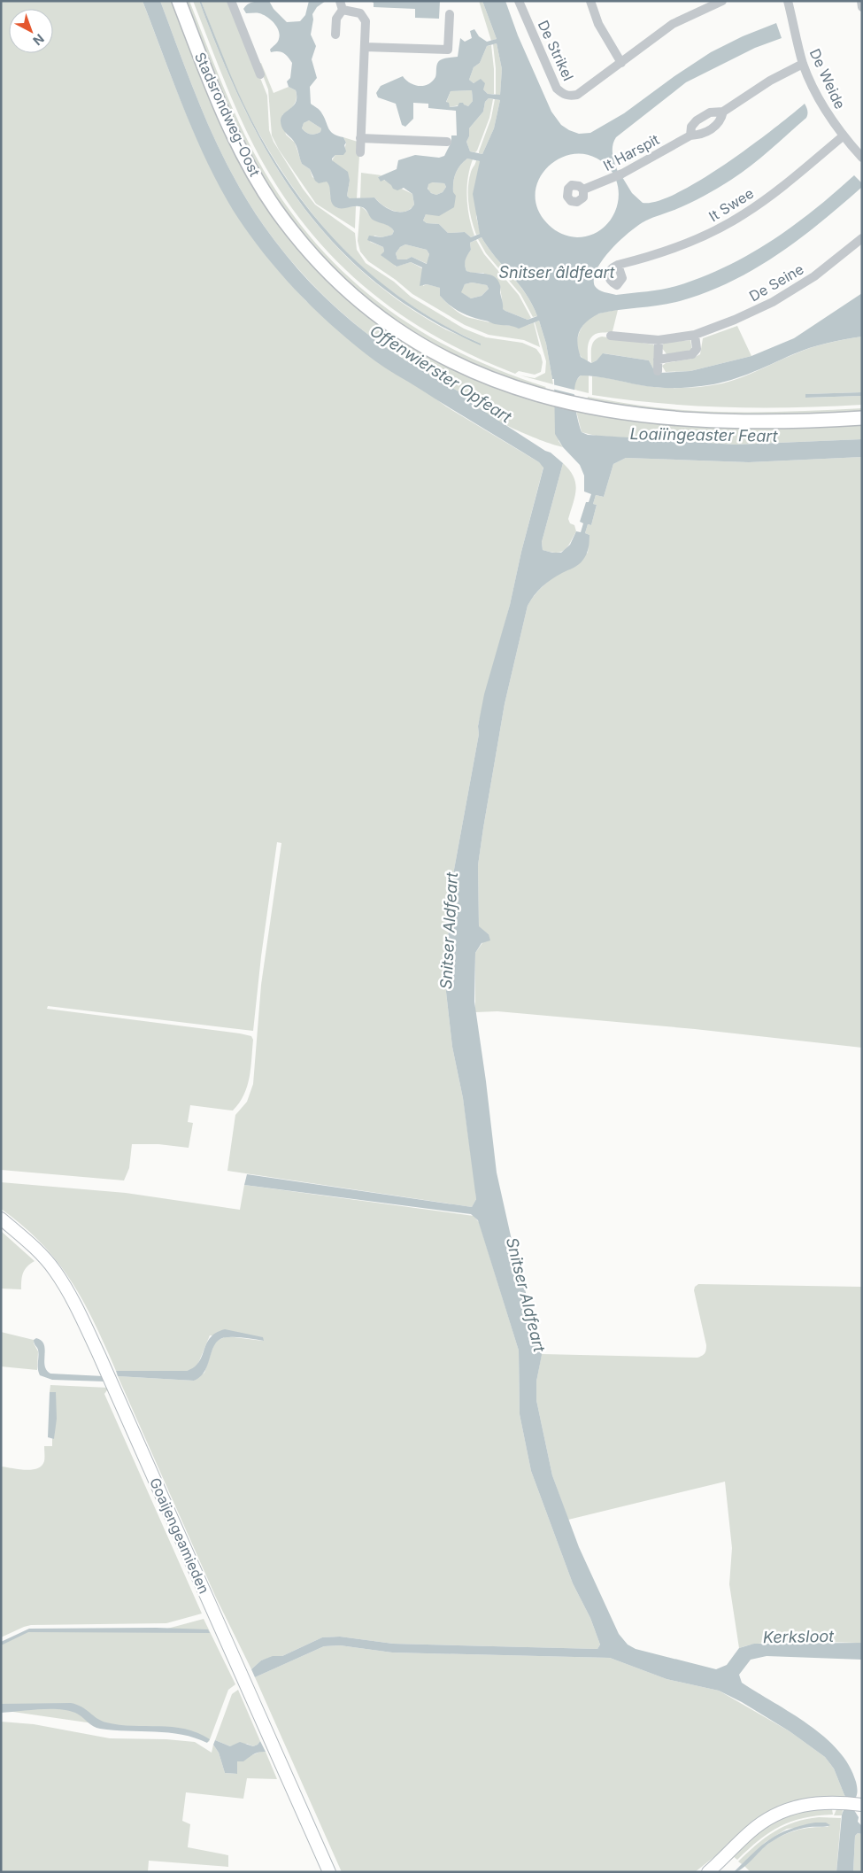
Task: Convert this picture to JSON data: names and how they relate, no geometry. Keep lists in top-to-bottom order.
{
  "streets": {
    "main road": ["Stadsrondweg-Oost"],
    "street": [
      "De Strikel",
      "De Weide",
      "It Harspit",
      "It Swee",
      "De Seine",
      "Goaijengeamieden"
    ]
  },
  "crossings": [
    ["De Weide", "It Harspit"],
    ["De Weide", "It Swee"]
  ],
  "water": [
    "Snitser âldfeart",
    "Offenwierster Opfeart",
    "Loaiïngeaster Feart",
    "Snitser Aldfeart",
    "Kerksloot"
  ],
  "north": "bottom right"
}
